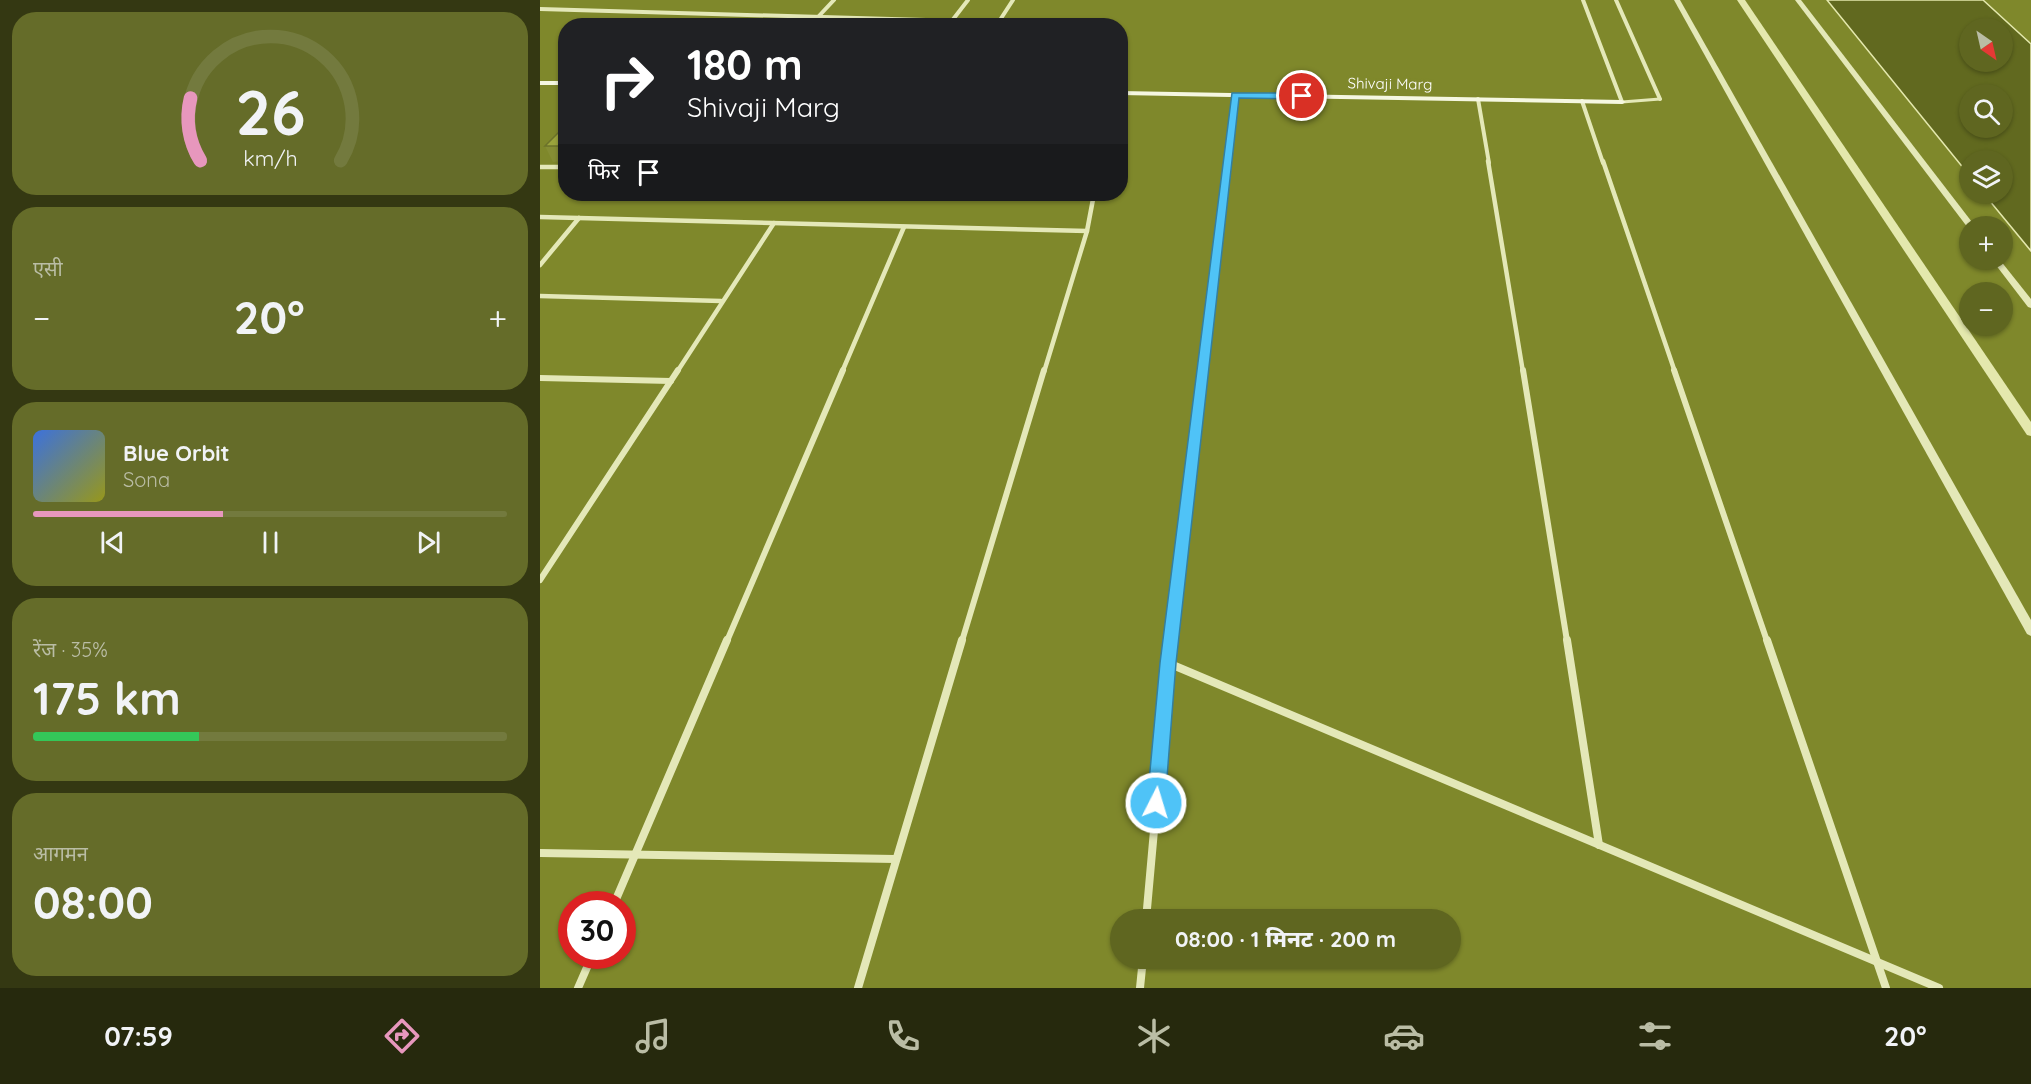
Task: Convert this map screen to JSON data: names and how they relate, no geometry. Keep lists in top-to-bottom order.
{
  "streets": {
    "main road": ["Shivaji Marg"]
  },
  "north": "bottom right",
  "page": {
    "map_buttons": ["+", "−"],
    "turn": ["180 m", "Shivaji Marg"],
    "then": "फिर",
    "tile": [
      "एसी",
      ["रेंज · 35%", "175 km"],
      ["आगमन", "08:00"]
    ],
    "heat": ["−", "20°", "+"],
    "song": ["Blue Orbit", "Sona"],
    "limit": "30",
    "trip": "08:00 · 1 मिनट · 200 m",
    "tabs": ["07:59", "20°"],
    "gauge": ["26", "km/h"]
  }
}
